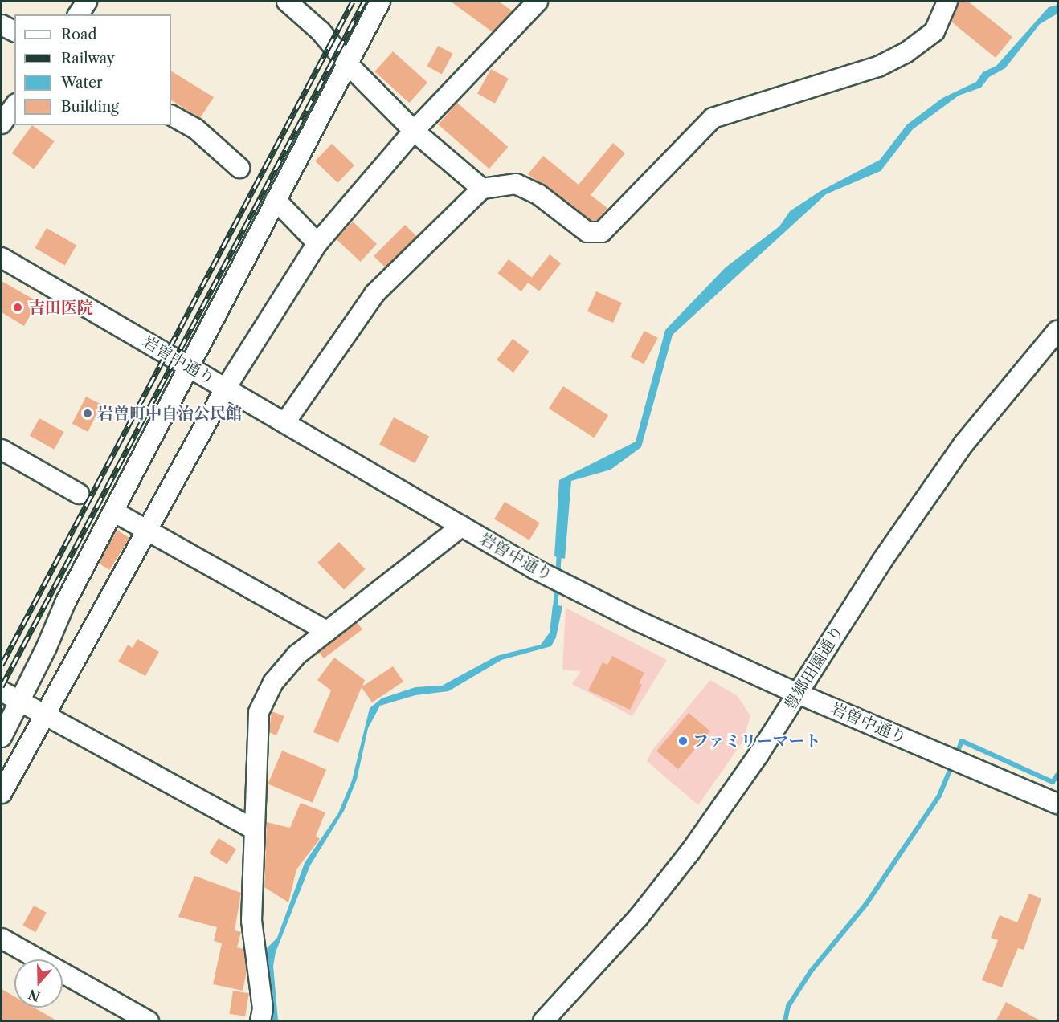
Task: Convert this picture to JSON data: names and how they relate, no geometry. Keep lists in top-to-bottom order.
{
  "streets": {
    "street": ["岩曽中通り", "豊郷田園通り"]
  },
  "crossings": [
    ["岩曽中通り", "豊郷田園通り"]
  ],
  "places": ["吉田医院", "岩曽町中自治公民館", "ファミリーマート"],
  "legend": [
    "Road",
    "Railway",
    "Water",
    "Building"
  ],
  "north": "bottom"
}
